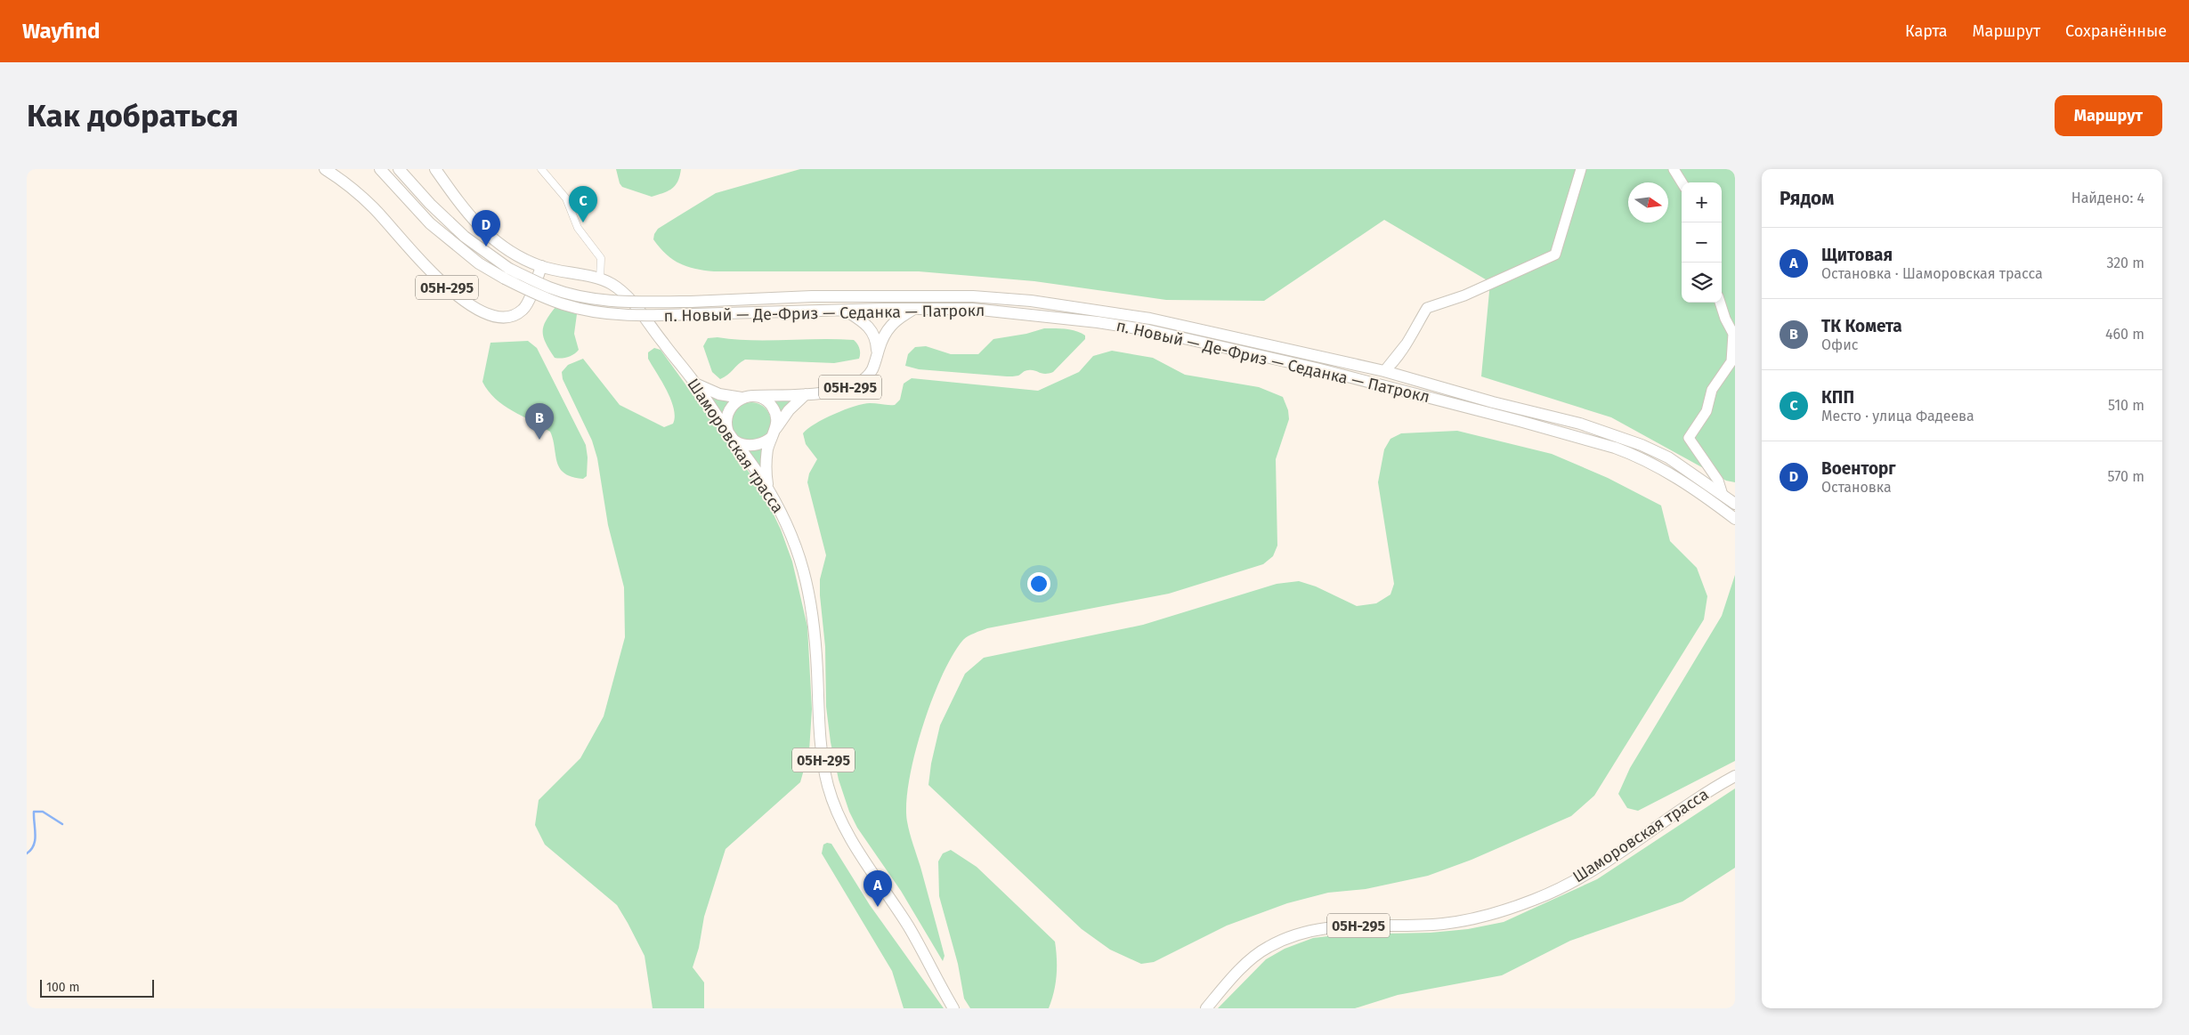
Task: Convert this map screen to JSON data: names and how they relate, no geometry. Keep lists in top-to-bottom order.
{
  "streets": {
    "main road": ["05Н-295", "п. Новый — Де-Фриз — Седанка — Патрокл", "Шаморовская трасса"]
  },
  "crossings": [
    ["05Н-295", "п. Новый — Де-Фриз — Седанка — Патрокл"],
    ["05Н-295", "Шаморовская трасса"]
  ],
  "scale_bar": "100 m",
  "north": "right",
  "page": {
    "header": "Wayfind",
    "nav": ["Карта", "Маршрут", "Сохранённые"],
    "buttons": "Маршрут",
    "title": "Как добраться",
    "heading": ["Рядом", "Найдено: 4"],
    "map_buttons": ["+", "−"],
    "pins": [
      "C",
      "D",
      "B",
      "A"
    ],
    "list": [
      {
        "mark": "A",
        "name": "Щитовая",
        "note": "Остановка · Шаморовская трасса",
        "value": "320 m"
      },
      {
        "mark": "B",
        "name": "ТК Комета",
        "note": "Офис",
        "value": "460 m"
      },
      {
        "mark": "C",
        "name": "КПП",
        "note": "Место · улица Фадеева",
        "value": "510 m"
      },
      {
        "mark": "D",
        "name": "Военторг",
        "note": "Остановка",
        "value": "570 m"
      }
    ],
    "scale": "100 m"
  }
}
